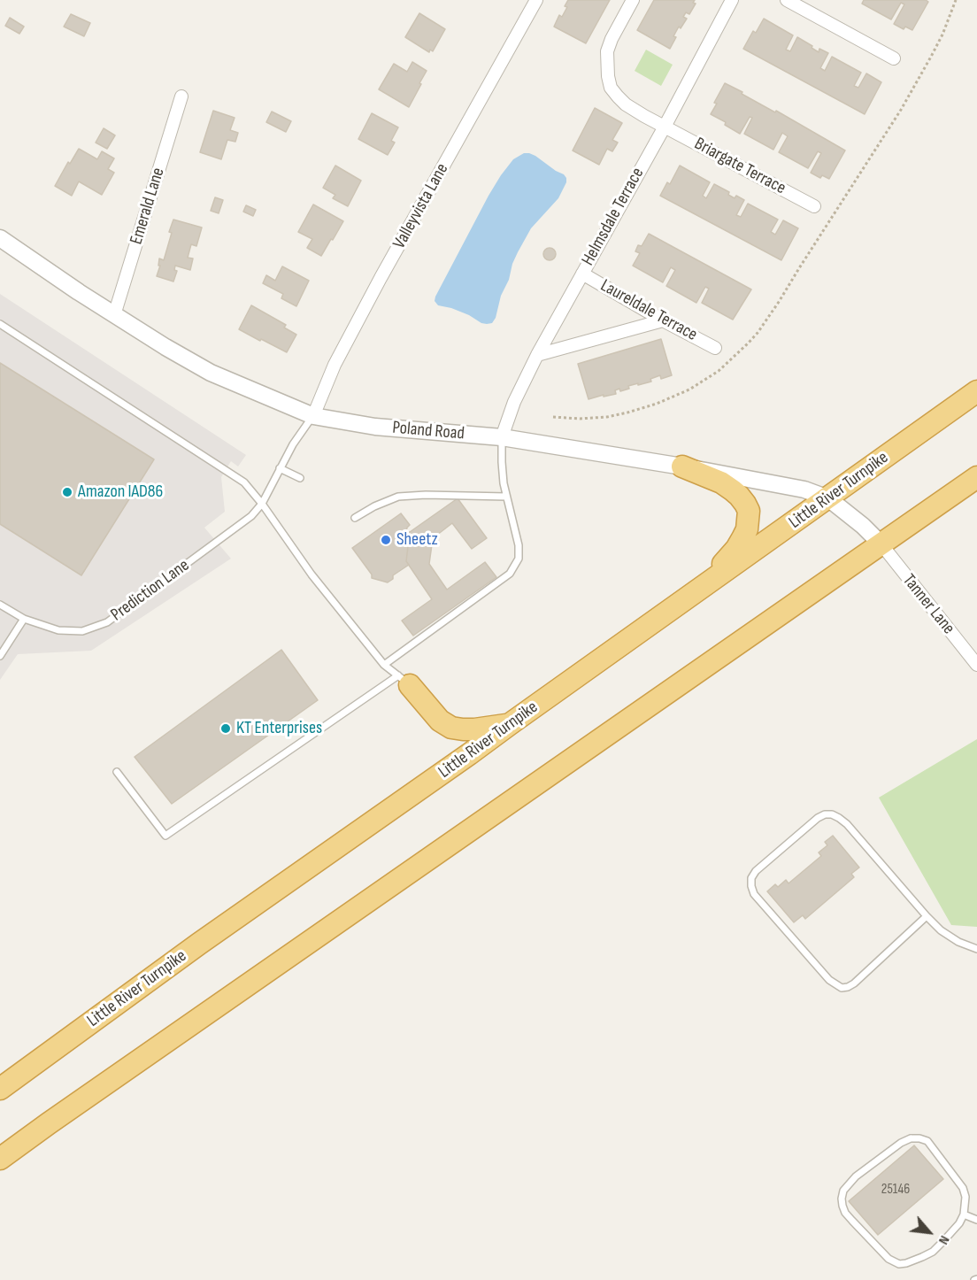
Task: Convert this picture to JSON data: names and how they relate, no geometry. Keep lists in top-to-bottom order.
{
  "streets": {
    "highway": ["Little River Turnpike"],
    "street": [
      "Briargate Terrace",
      "Emerald Lane",
      "Valleyvista Lane",
      "Helmsdale Terrace",
      "Laureldale Terrace",
      "Poland Road",
      "Tanner Lane"
    ],
    "lane": ["Prediction Lane"]
  },
  "crossings": [
    ["Briargate Terrace", "Helmsdale Terrace"],
    ["Emerald Lane", "Poland Road"],
    ["Valleyvista Lane", "Poland Road"],
    ["Valleyvista Lane", "Prediction Lane"],
    ["Helmsdale Terrace", "Laureldale Terrace"],
    ["Helmsdale Terrace", "Poland Road"],
    ["Poland Road", "Little River Turnpike"],
    ["Poland Road", "Prediction Lane"],
    ["Poland Road", "Tanner Lane"]
  ],
  "places": ["Amazon IAD86", "Sheetz", "KT Enterprises"],
  "house_numbers": ["25146"],
  "north": "bottom right"
}
